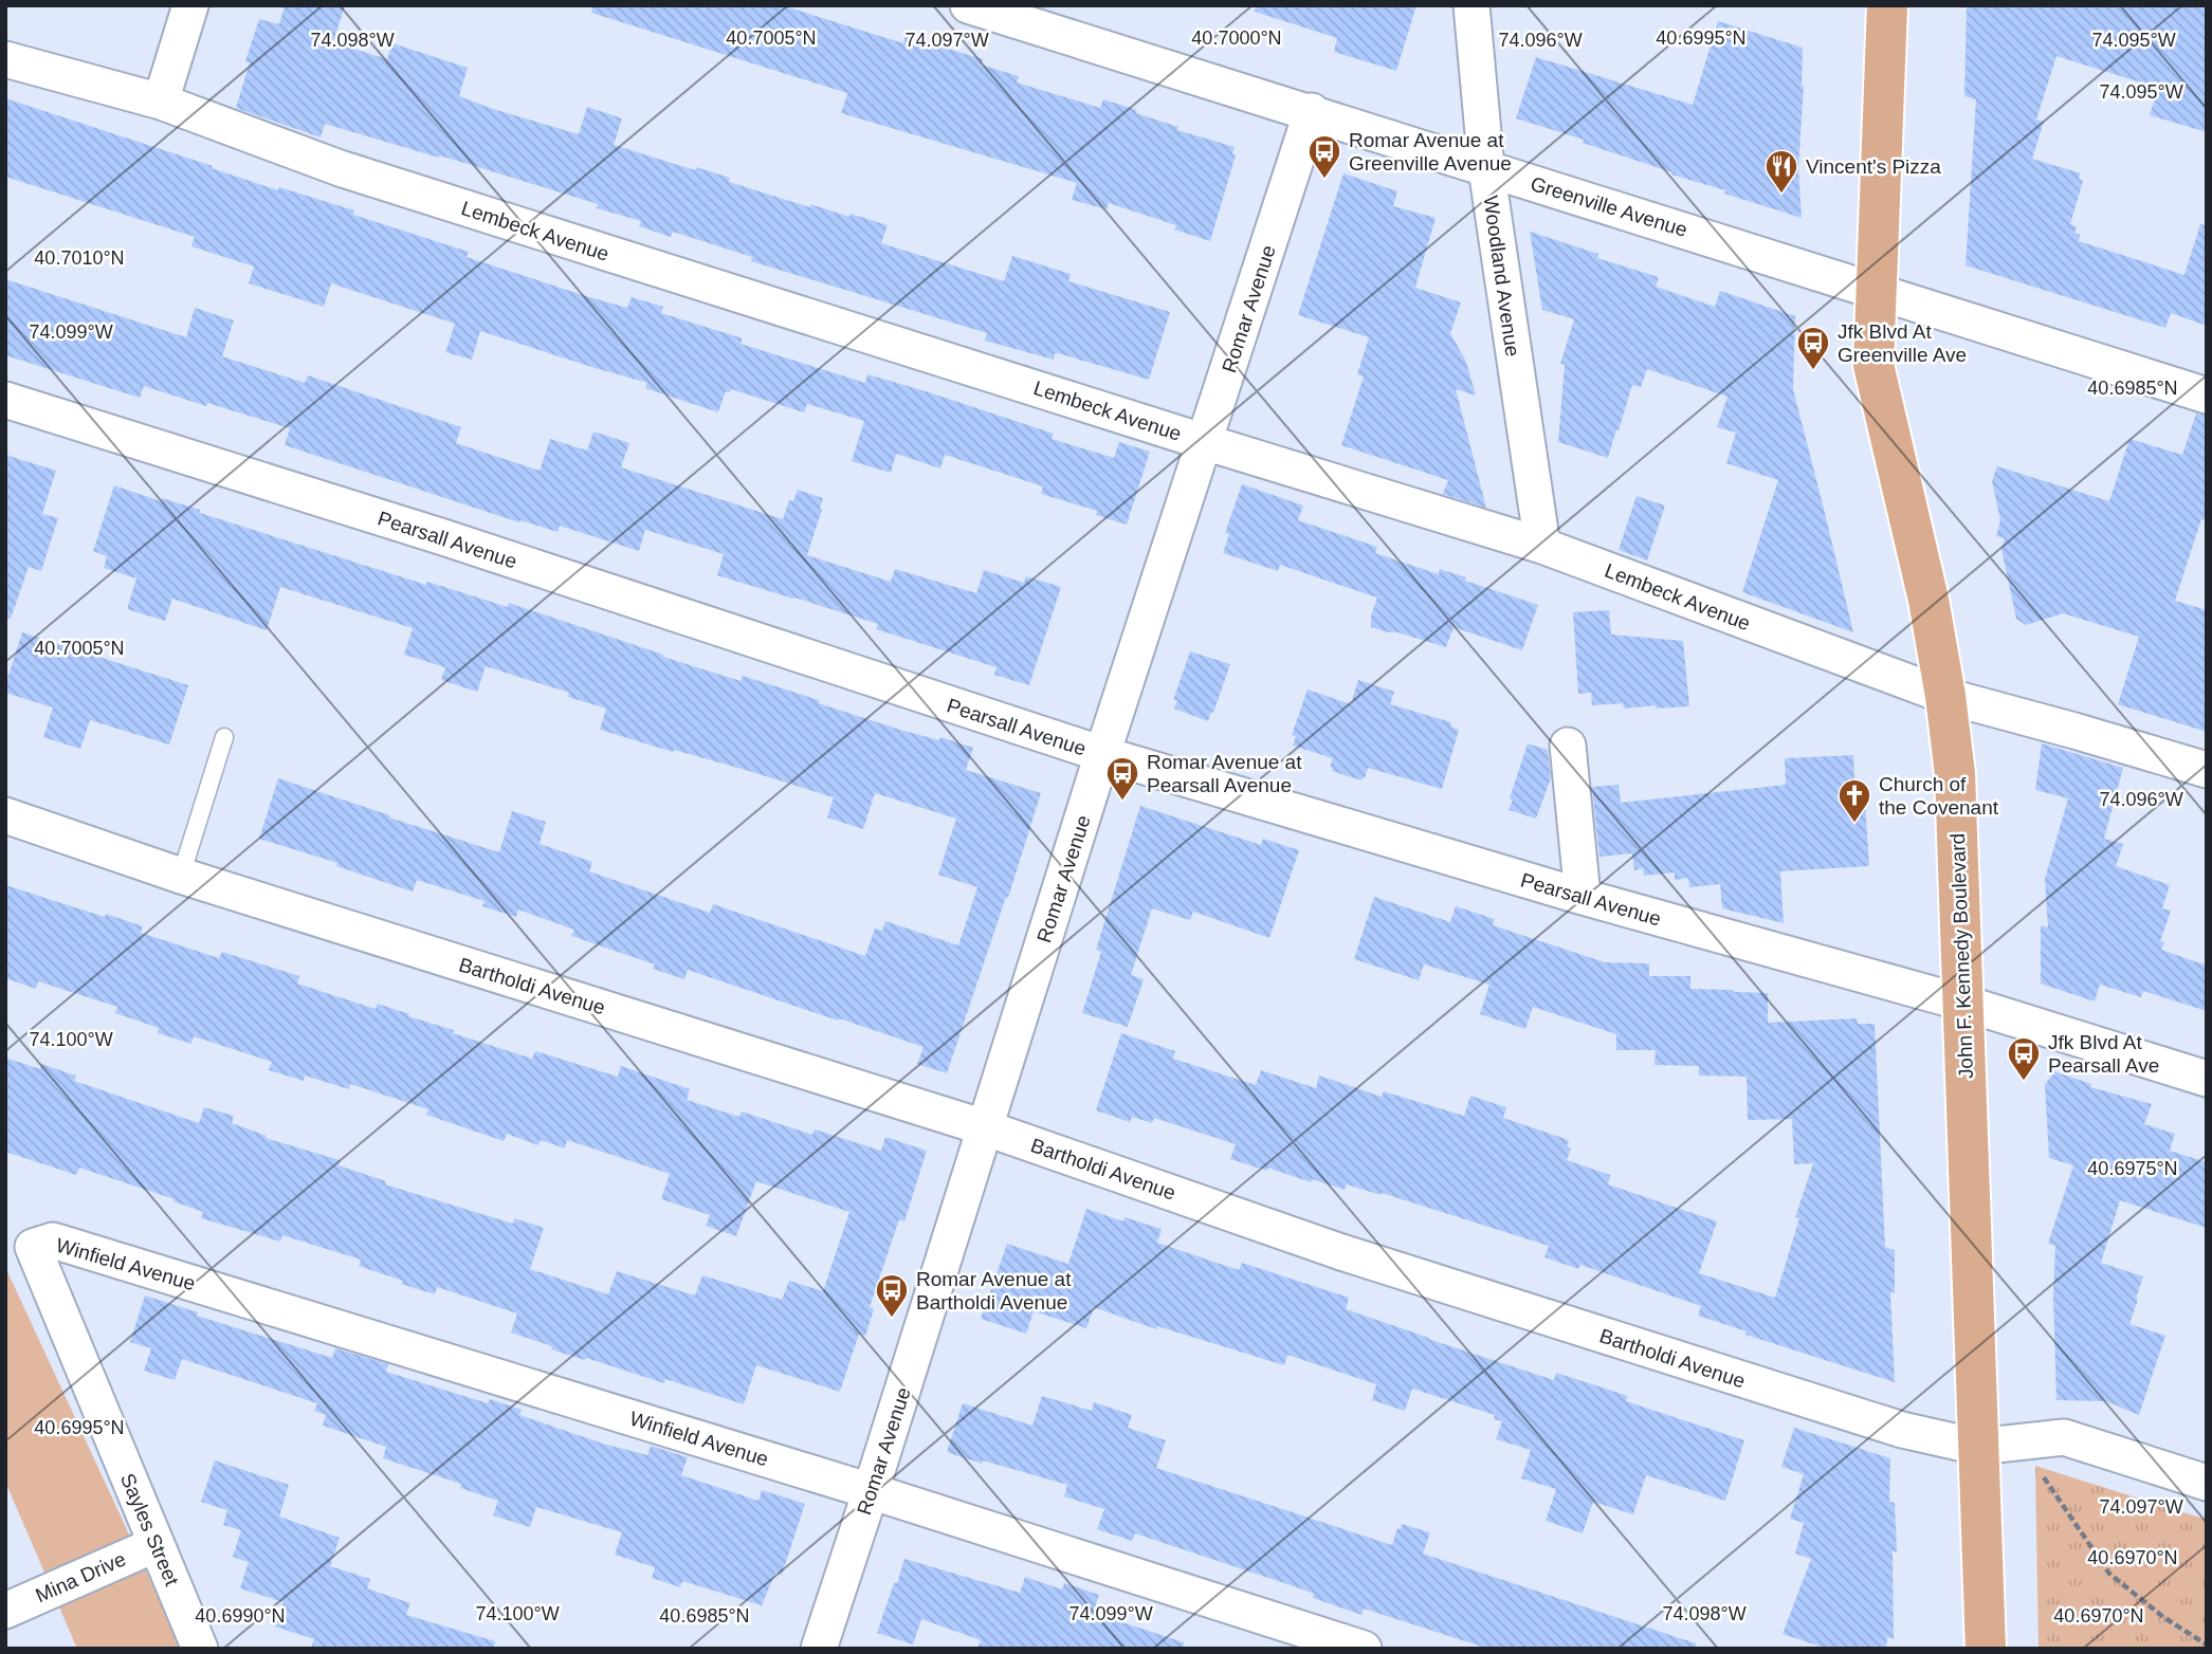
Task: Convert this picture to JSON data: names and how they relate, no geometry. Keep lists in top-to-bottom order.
{
  "streets": {
    "main road": ["John F. Kennedy Boulevard"],
    "street": [
      "Greenville Avenue",
      "Lembeck Avenue",
      "Woodland Avenue",
      "Romar Avenue",
      "Pearsall Avenue",
      "Bartholdi Avenue",
      "Winfield Avenue",
      "Sayles Street",
      "Mina Drive"
    ]
  },
  "crossings": [
    ["Greenville Avenue", "Woodland Avenue"],
    ["Greenville Avenue", "Romar Avenue"],
    ["Greenville Avenue", "John F. Kennedy Boulevard"],
    ["Lembeck Avenue", "Woodland Avenue"],
    ["Lembeck Avenue", "Romar Avenue"],
    ["Lembeck Avenue", "John F. Kennedy Boulevard"],
    ["Romar Avenue", "Pearsall Avenue"],
    ["Romar Avenue", "Bartholdi Avenue"],
    ["Romar Avenue", "Winfield Avenue"],
    ["Pearsall Avenue", "John F. Kennedy Boulevard"],
    ["John F. Kennedy Boulevard", "Bartholdi Avenue"],
    ["Winfield Avenue", "Sayles Street"],
    ["Sayles Street", "Mina Drive"]
  ],
  "places": {
    "bus stop": [
      "Romar Avenue at Greenville Avenue",
      "Jfk Blvd At Greenville Ave",
      "Romar Avenue at Pearsall Avenue",
      "Jfk Blvd At Pearsall Ave",
      "Romar Avenue at Bartholdi Avenue"
    ],
    "restaurant": ["Vincent's Pizza"],
    "church": ["Church of the Covenant"]
  },
  "coordinates": [
    "40.7005°N",
    "40.7000°N",
    "40.6995°N",
    "74.098°W",
    "74.096°W",
    "74.097°W",
    "74.095°W",
    "40.7010°N",
    "74.099°W",
    "40.6985°N",
    "74.100°W",
    "40.6975°N",
    "40.6970°N",
    "40.6990°N"
  ]
}
